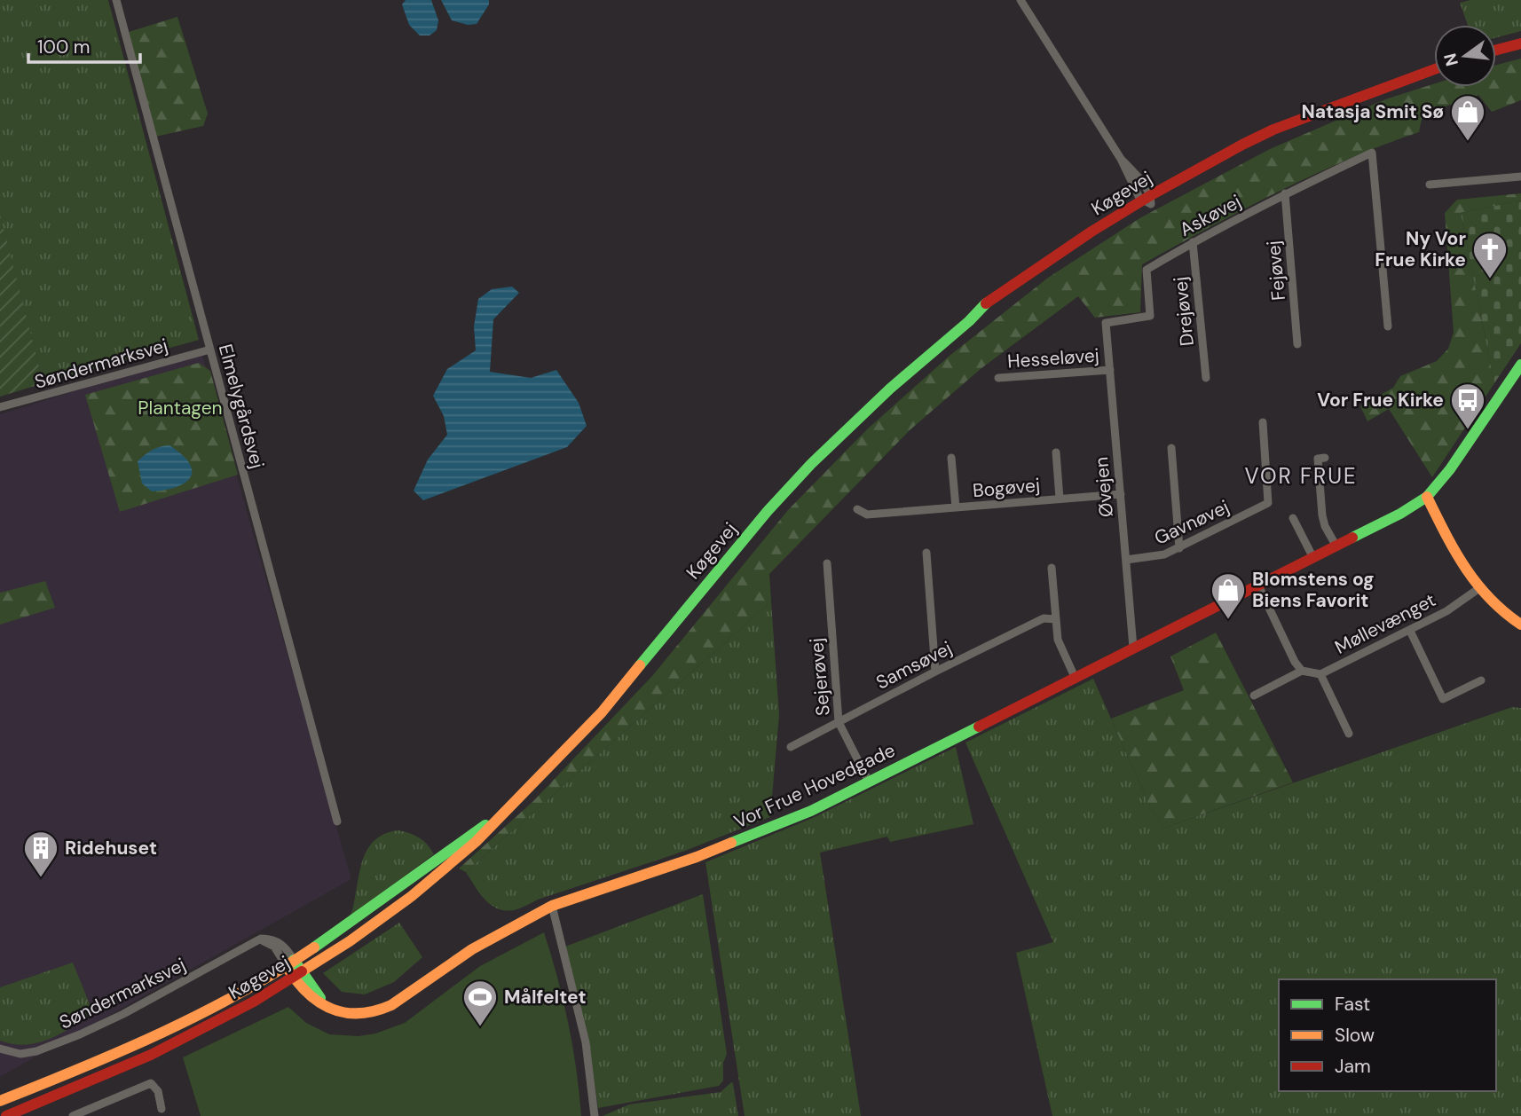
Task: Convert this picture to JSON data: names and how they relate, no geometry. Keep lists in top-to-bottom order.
{
  "streets": {
    "main road": ["Køgevej", "Vor Frue Hovedgade"],
    "street": [
      "Askøvej",
      "Fejøvej",
      "Drejøvej",
      "Hesseløvej",
      "Søndermarksvej",
      "Elmelygårdsvej",
      "Øvejen",
      "Bogøvej",
      "Gavnøvej",
      "Møllevænget",
      "Samsøvej",
      "Sejerøvej"
    ]
  },
  "crossings": [
    ["Køgevej", "Søndermarksvej"],
    ["Køgevej", "Vor Frue Hovedgade"],
    ["Askøvej", "Fejøvej"],
    ["Askøvej", "Drejøvej"],
    ["Askøvej", "Øvejen"],
    ["Hesseløvej", "Øvejen"],
    ["Søndermarksvej", "Elmelygårdsvej"],
    ["Søndermarksvej", "Vor Frue Hovedgade"],
    ["Øvejen", "Bogøvej"],
    ["Øvejen", "Gavnøvej"],
    ["Øvejen", "Vor Frue Hovedgade"],
    ["Samsøvej", "Sejerøvej"],
    ["Sejerøvej", "Vor Frue Hovedgade"]
  ],
  "districts": ["VOR FRUE"],
  "parks": ["Plantagen"],
  "places": {
    "shop": ["Natasja Smit Sø", "Blomstens og Biens Favorit"],
    "church": ["Ny Vor Frue Kirke"],
    "bus stop": ["Vor Frue Kirke"],
    "building": ["Ridehuset"],
    "sports": ["Målfeltet"]
  },
  "legend": ["Fast", "Slow", "Jam"],
  "scale_bar": "100 m",
  "north": "left"
}
